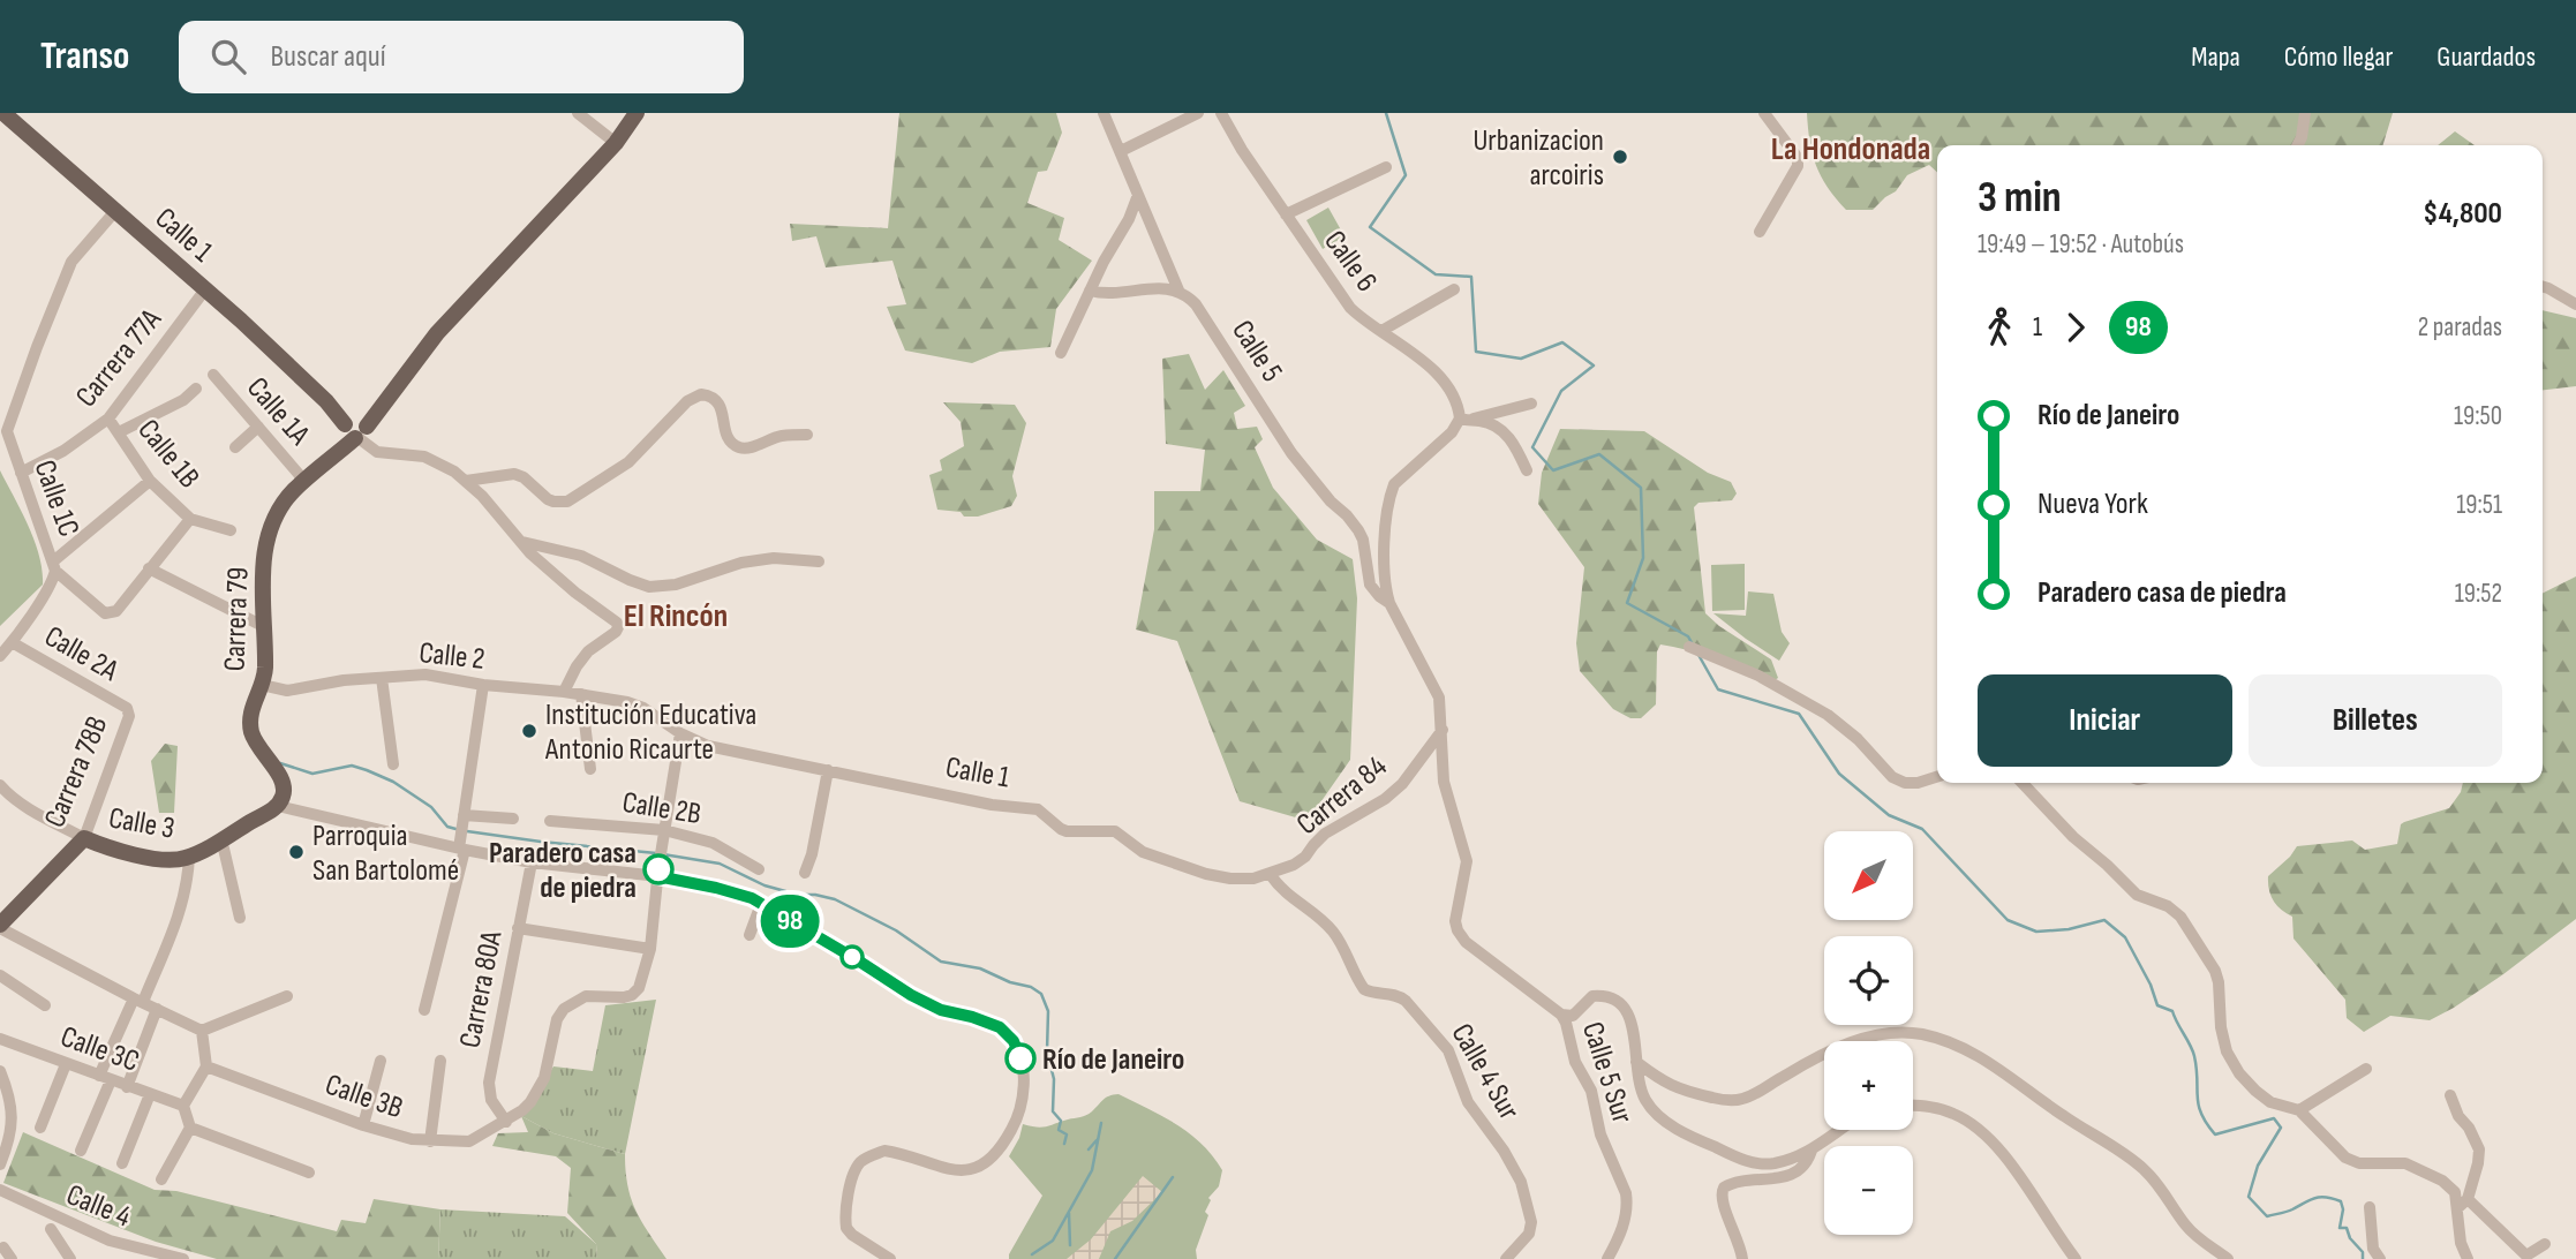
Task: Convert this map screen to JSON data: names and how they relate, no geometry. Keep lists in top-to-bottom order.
{
  "streets": {
    "main road": [
      "Calle 1",
      "Carrera 79",
      "Carrera 78B",
      "Calle 3"
    ],
    "street": [
      "Calle 6",
      "Calle 5",
      "Carrera 77A",
      "Calle 1A",
      "Calle 1B",
      "Calle 1C",
      "Calle 2A",
      "Calle 2",
      "Carrera 84",
      "Calle 2B",
      "Carrera 80A",
      "Calle 3C",
      "Calle 4 Sur",
      "Calle 5 Sur",
      "Calle 3B",
      "Calle 4"
    ]
  },
  "crossings": [
    ["Calle 1", "Carrera 77A"],
    ["Calle 1", "Carrera 79"],
    ["Calle 1", "Calle 2"],
    ["Calle 1", "Carrera 84"],
    ["Calle 1", "Calle 4 Sur"],
    ["Calle 5", "Calle 5 Sur"],
    ["Carrera 77A", "Calle 1B"],
    ["Carrera 77A", "Calle 1C"],
    ["Calle 1A", "Carrera 79"],
    ["Carrera 79", "Calle 2"],
    ["Carrera 79", "Calle 3"],
    ["Calle 2A", "Carrera 78B"],
    ["Carrera 78B", "Calle 3"],
    ["Carrera 84", "Calle 5 Sur"],
    ["Carrera 80A", "Calle 3B"]
  ],
  "districts": ["La Hondonada", "El Rincón"],
  "places": [
    "Urbanizacion arcoiris",
    "Institución Educativa Antonio Ricaurte",
    "Parroquia San Bartolomé",
    "Paradero casa de piedra",
    "Río de Janeiro"
  ],
  "lines": ["bus line 98"],
  "north": "bottom left",
  "page": {
    "header": "Transo",
    "search": "Buscar aquí",
    "nav": ["Mapa", "Cómo llegar", "Guardados"],
    "on_map": "98",
    "heading": ["3 min", "19:49 – 19:52 · Autobús", "$4,800"],
    "legs": ["1", "98", "2 paradas"],
    "list": [
      {
        "name": "Río de Janeiro",
        "value": "19:50"
      },
      {
        "name": "Nueva York",
        "value": "19:51"
      },
      {
        "name": "Paradero casa de piedra",
        "value": "19:52"
      }
    ],
    "buttons": ["Iniciar", "Billetes"],
    "map_buttons": ["+", "−"]
  }
}
